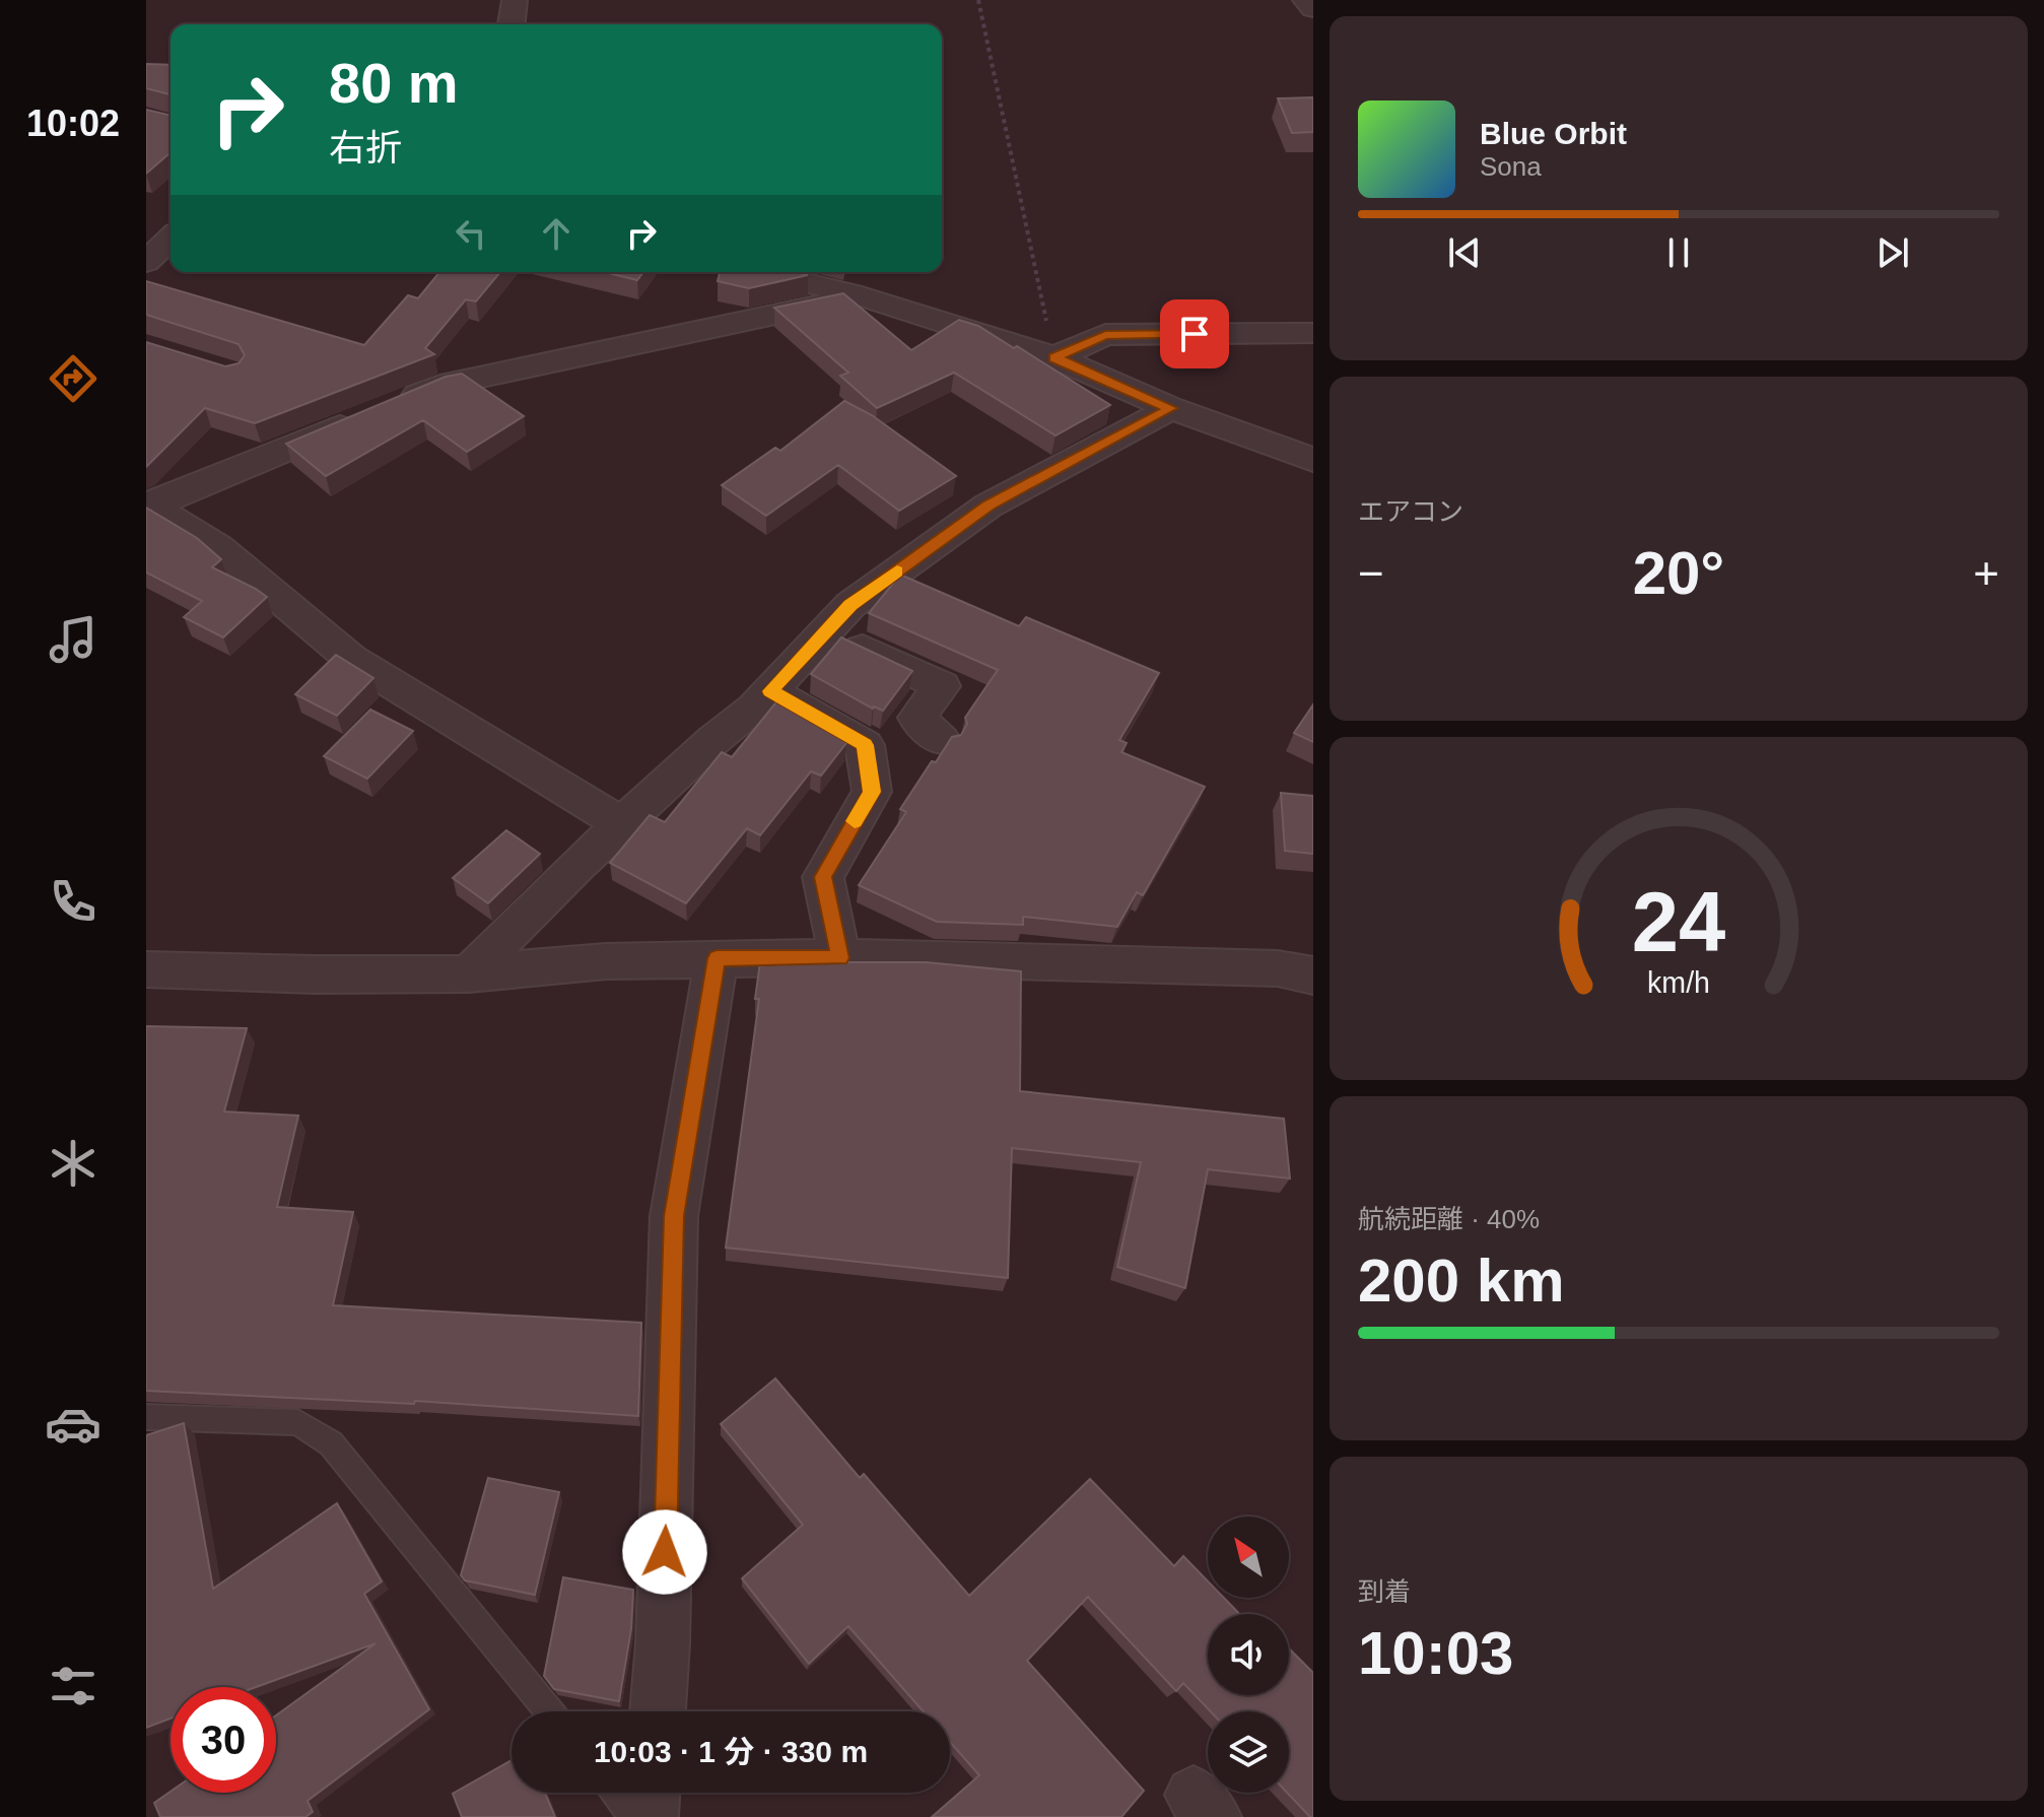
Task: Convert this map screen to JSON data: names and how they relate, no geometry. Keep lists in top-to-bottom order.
{
  "north": "top left",
  "page": {
    "tabs": "10:02",
    "turn": ["80 m", "右折"],
    "song": ["Blue Orbit", "Sona"],
    "tile": [
      "エアコン",
      ["航続距離 · 40%", "200 km"],
      ["到着", "10:03"]
    ],
    "heat": ["−", "20°", "+"],
    "limit": "30",
    "trip": "10:03 · 1 分 · 330 m",
    "gauge": ["24", "km/h"]
  }
}
